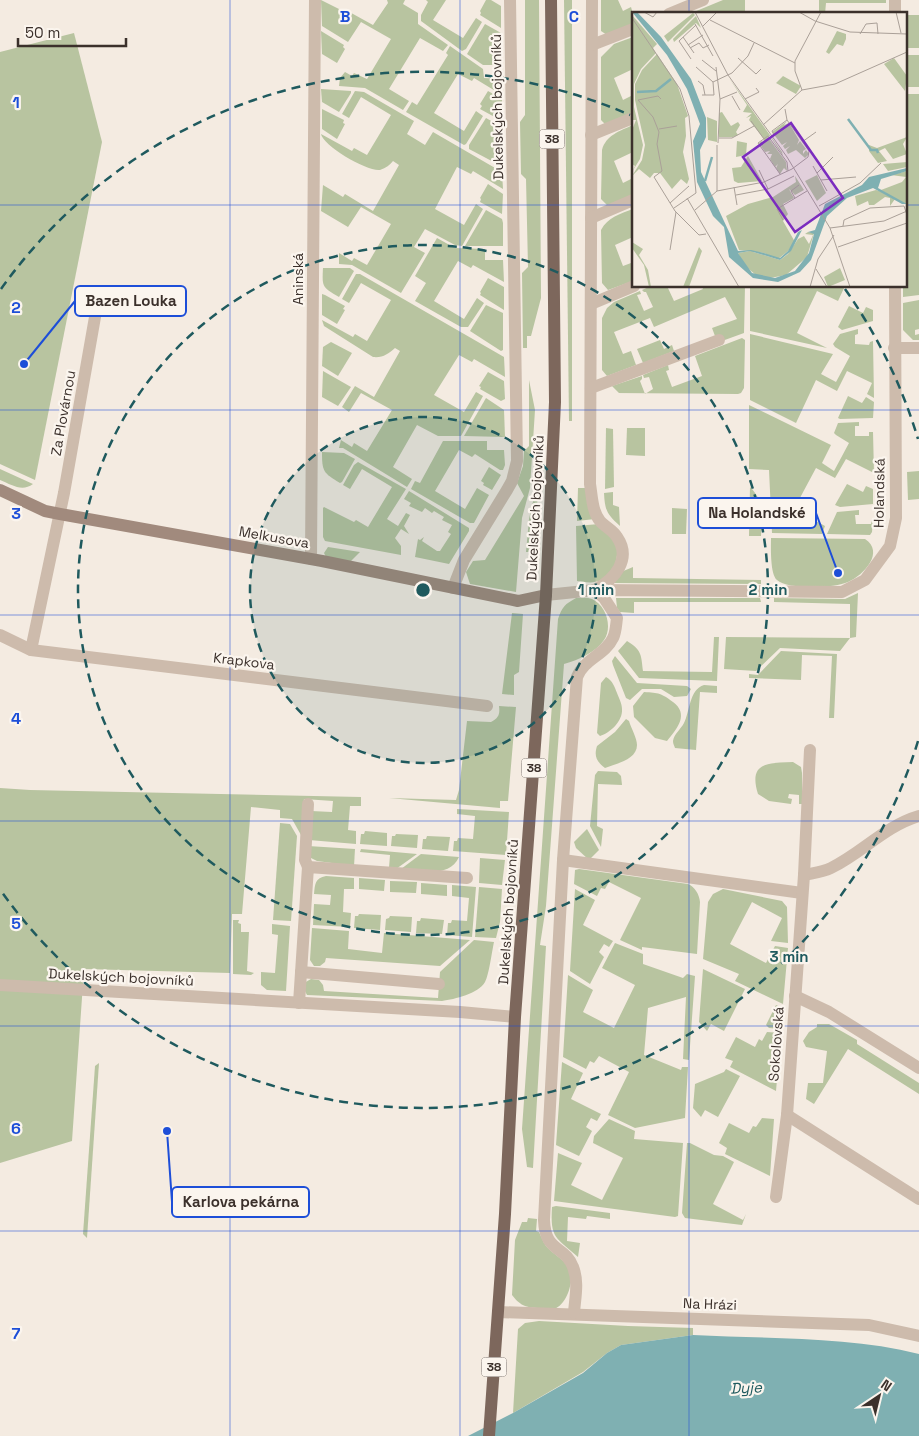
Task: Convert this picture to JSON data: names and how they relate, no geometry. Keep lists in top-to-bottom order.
{
  "streets": {
    "main road": ["Dukelských bojovníků", "38"],
    "street": [
      "Aninská",
      "Za Plovárnou",
      "Holandská",
      "Melkusova",
      "Krapkova",
      "Sokolovská",
      "Na Hrázi"
    ]
  },
  "crossings": [
    ["Dukelských bojovníků", "Holandská"],
    ["Dukelských bojovníků", "Melkusova"],
    ["Dukelských bojovníků", "Na Hrázi"],
    ["Aninská", "Melkusova"],
    ["Za Plovárnou", "Melkusova"],
    ["Za Plovárnou", "Krapkova"],
    ["Holandská", "Melkusova"]
  ],
  "water": ["Dyje"],
  "places": ["Bazen Louka", "Na Holandské", "Karlova pekárna"],
  "scale_bar": "50 m",
  "north": "top right",
  "grid": {
    "columns": ["B", "C"],
    "rows": [
      "1",
      "2",
      "3",
      "4",
      "5",
      "6",
      "7"
    ]
  },
  "rings": ["1 min", "2 min", "3 min"]
}
